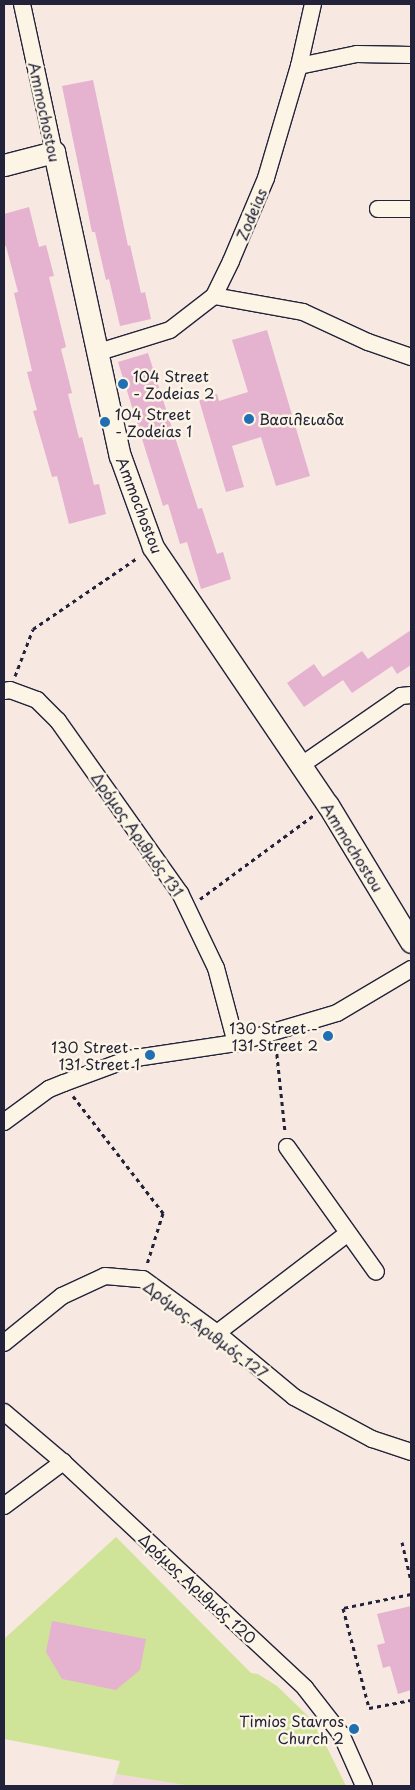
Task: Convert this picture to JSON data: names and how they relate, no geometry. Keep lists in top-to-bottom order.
{
  "streets": {
    "street": [
      "Ammochostou",
      "Zodeias",
      "Δρόμος Αριθμός 131",
      "Δρόμος Αριθμός 127",
      "Δρόμος Αριθμός 120"
    ]
  },
  "crossings": [
    ["Ammochostou", "Zodeias"]
  ],
  "places": [
    "104 Street - Zodeias 2",
    "Βασιλειαδα",
    "104 Street - Zodeias 1",
    "130 Street - 131 Street 2",
    "130 Street - 131 Street 1",
    "Timios Stavros Church 2"
  ]
}
